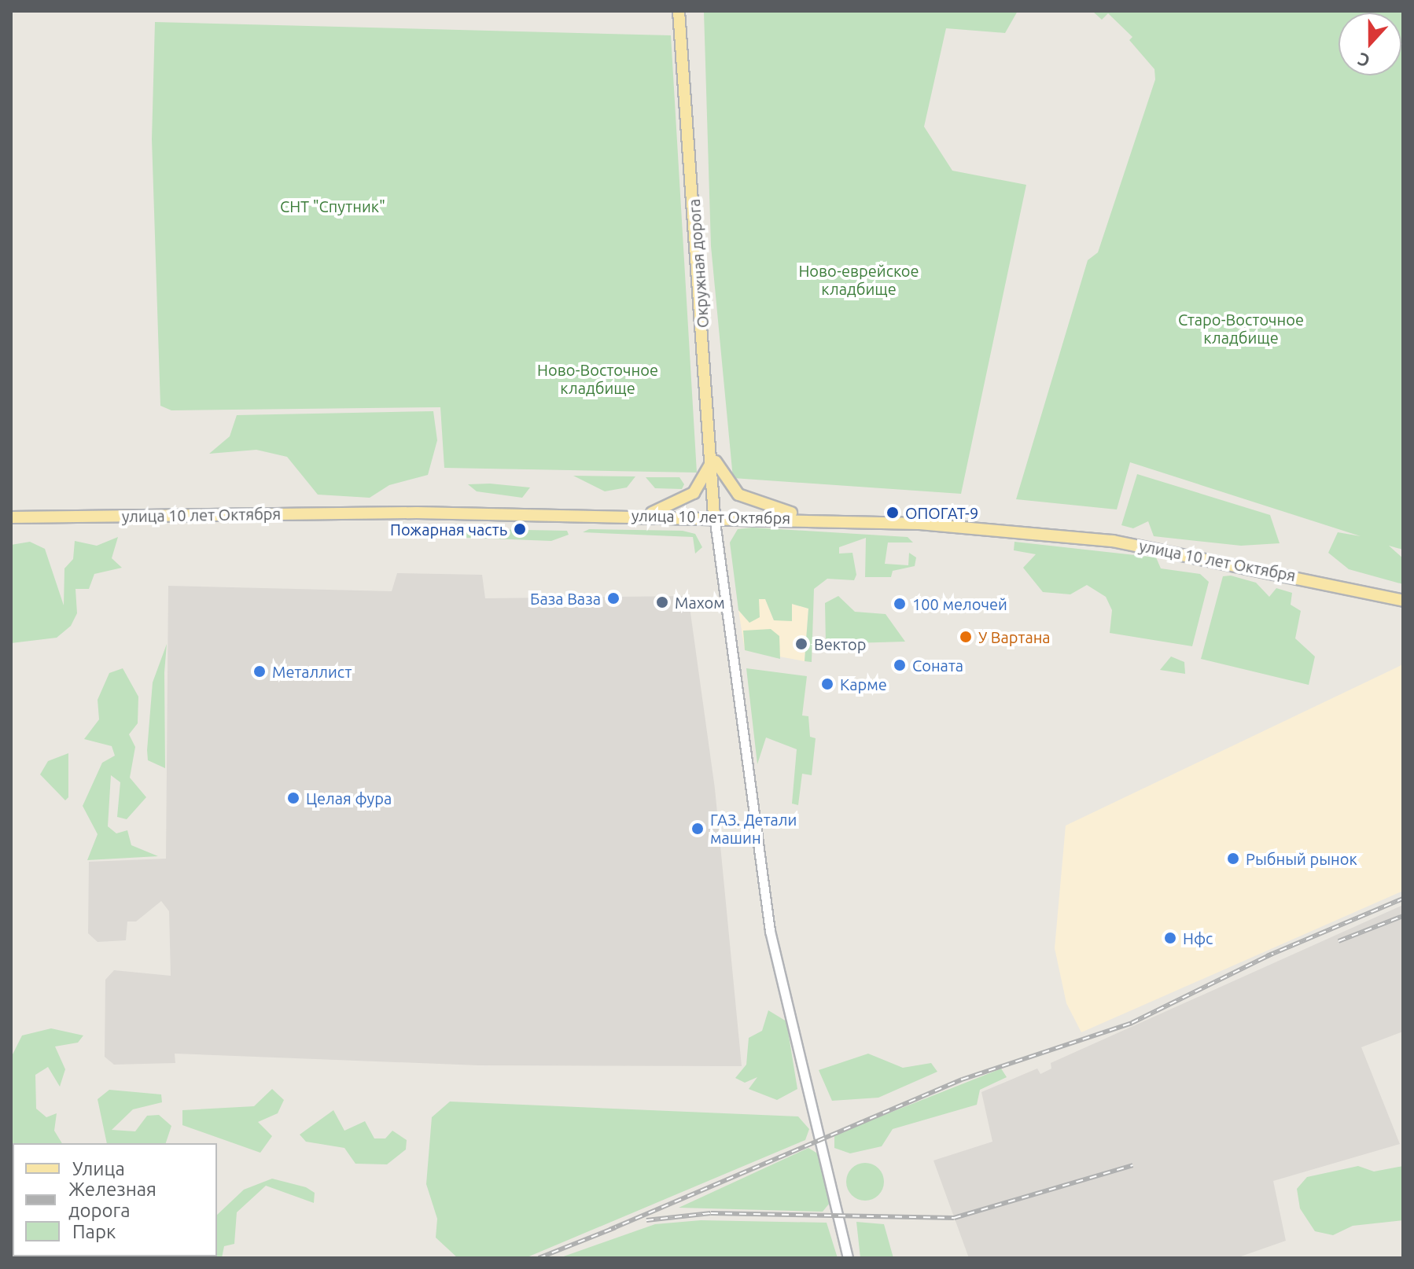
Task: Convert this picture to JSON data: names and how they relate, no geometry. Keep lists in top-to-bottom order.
{
  "streets": {
    "main road": ["Окружная дорога", "улица 10 лет Октября"]
  },
  "crossings": [
    ["Окружная дорога", "улица 10 лет Октября"]
  ],
  "parks": [
    "СНТ \"Спутник\"",
    "Ново-еврейское кладбище",
    "Старо-Восточное кладбище",
    "Ново-Восточное кладбище"
  ],
  "places": [
    "ОПОГАТ-9",
    "Пожарная часть",
    "База Ваза",
    "Махом",
    "100 мелочей",
    "У Вартана",
    "Вектор",
    "Соната",
    "Металлист",
    "Карме",
    "Целая фура",
    "ГАЗ. Детали машин",
    "Рыбный рынок",
    "Нфс"
  ],
  "legend": ["Улица", "Железная дорога", "Парк"],
  "north": "bottom"
}
